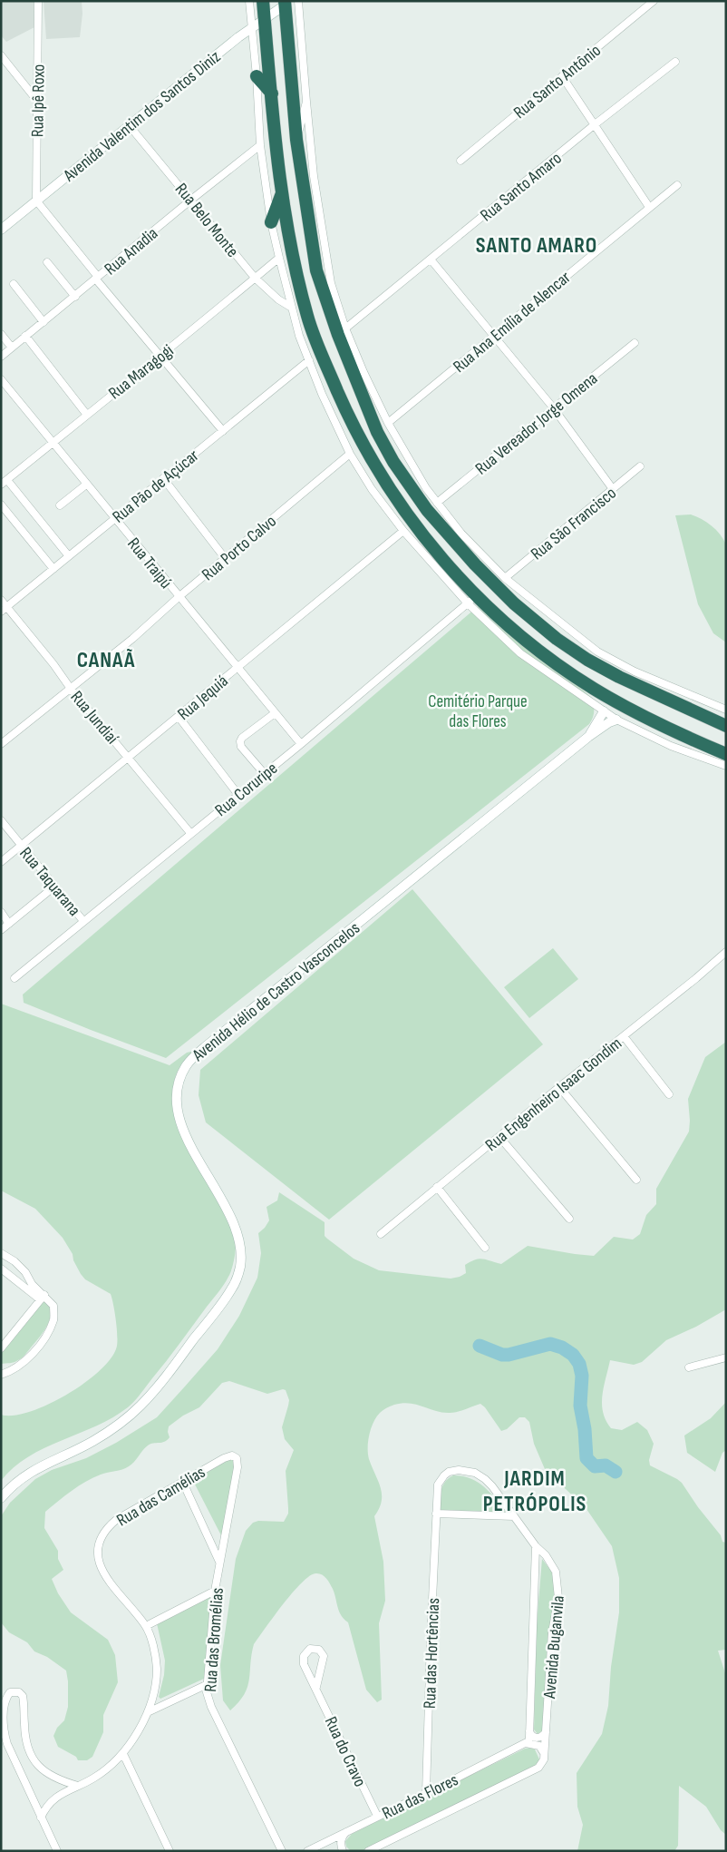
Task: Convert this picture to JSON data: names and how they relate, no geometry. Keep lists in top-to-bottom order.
{
  "streets": {
    "street": [
      "Rua Santo Antônio",
      "Rua Ipê Roxo",
      "Avenida Valentim dos Santos Diniz",
      "Rua Santo Amaro",
      "Rua Belo Monte",
      "Rua Anadia",
      "Rua Ana Emília de Alencar",
      "Rua Maragogi",
      "Rua Vereador Jorge Omena",
      "Rua Pão de Açúcar",
      "Rua São Francisco",
      "Rua Porto Calvo",
      "Rua Traipú",
      "Rua Jequiá",
      "Rua Jundiaí",
      "Rua Coruripe",
      "Rua Taquarana",
      "Avenida Hélio de Castro Vasconcelos",
      "Rua Engenheiro Isaac Gondim",
      "Rua das Camélias",
      "Rua das Bromélias",
      "Avenida Buganvila",
      "Rua das Hortências",
      "Rua do Cravo",
      "Rua das Flores"
    ]
  },
  "crossings": [
    ["Rua Ipê Roxo", "Avenida Valentim dos Santos Diniz"],
    ["Avenida Valentim dos Santos Diniz", "Rua Belo Monte"],
    ["Rua Belo Monte", "Rua Anadia"],
    ["Rua Belo Monte", "Rua Maragogi"],
    ["Rua Maragogi", "Rua Traipú"],
    ["Rua Pão de Açúcar", "Rua Traipú"],
    ["Rua Pão de Açúcar", "Rua Jundiaí"],
    ["Rua Porto Calvo", "Rua Traipú"],
    ["Rua Porto Calvo", "Rua Jundiaí"],
    ["Rua Traipú", "Rua Jequiá"],
    ["Rua Traipú", "Rua Coruripe"],
    ["Rua Jequiá", "Rua Jundiaí"],
    ["Rua Jequiá", "Rua Taquarana"],
    ["Rua Jundiaí", "Rua Coruripe"],
    ["Rua Coruripe", "Rua Taquarana"],
    ["Rua das Camélias", "Rua das Bromélias"],
    ["Avenida Buganvila", "Rua das Hortências"],
    ["Avenida Buganvila", "Rua das Flores"],
    ["Rua das Hortências", "Rua das Flores"],
    ["Rua do Cravo", "Rua das Flores"]
  ],
  "districts": ["SANTO AMARO", "CANAÃ", "JARDIM PETRÓPOLIS"],
  "parks": ["Cemitério Parque das Flores"]
}
